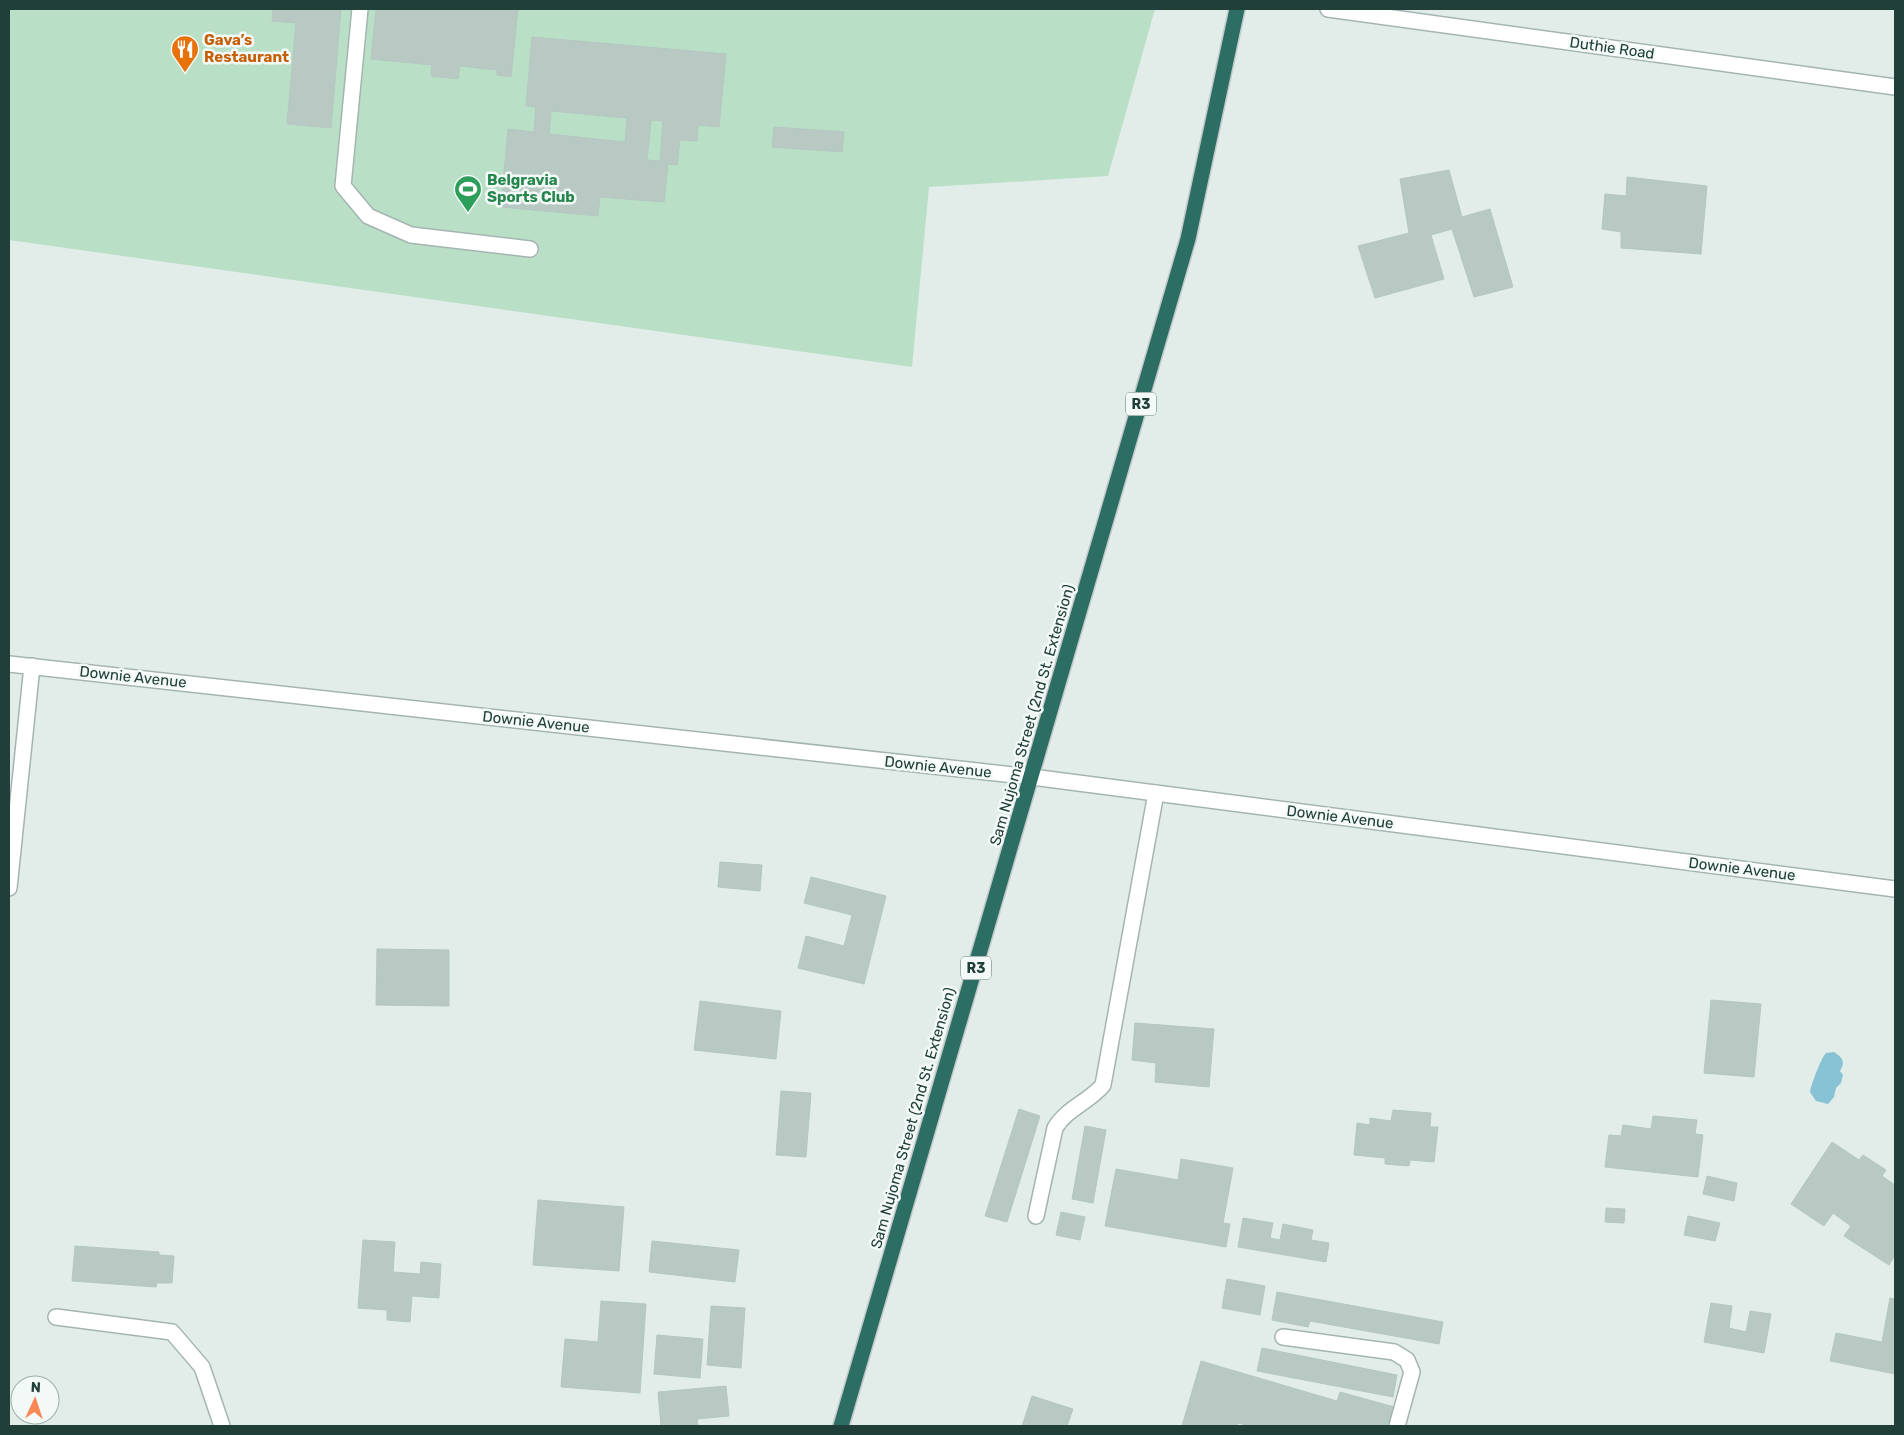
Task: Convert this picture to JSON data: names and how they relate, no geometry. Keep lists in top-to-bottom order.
{
  "streets": {
    "highway": ["R3", "Sam Nujoma Street (2nd St. Extension)"],
    "street": ["Duthie Road", "Downie Avenue"]
  },
  "crossings": [
    ["Downie Avenue", "Sam Nujoma Street (2nd St. Extension)"]
  ],
  "places": {
    "restaurant": ["Gava’s Restaurant"],
    "sports": ["Belgravia Sports Club"]
  },
  "north": "top"
}
